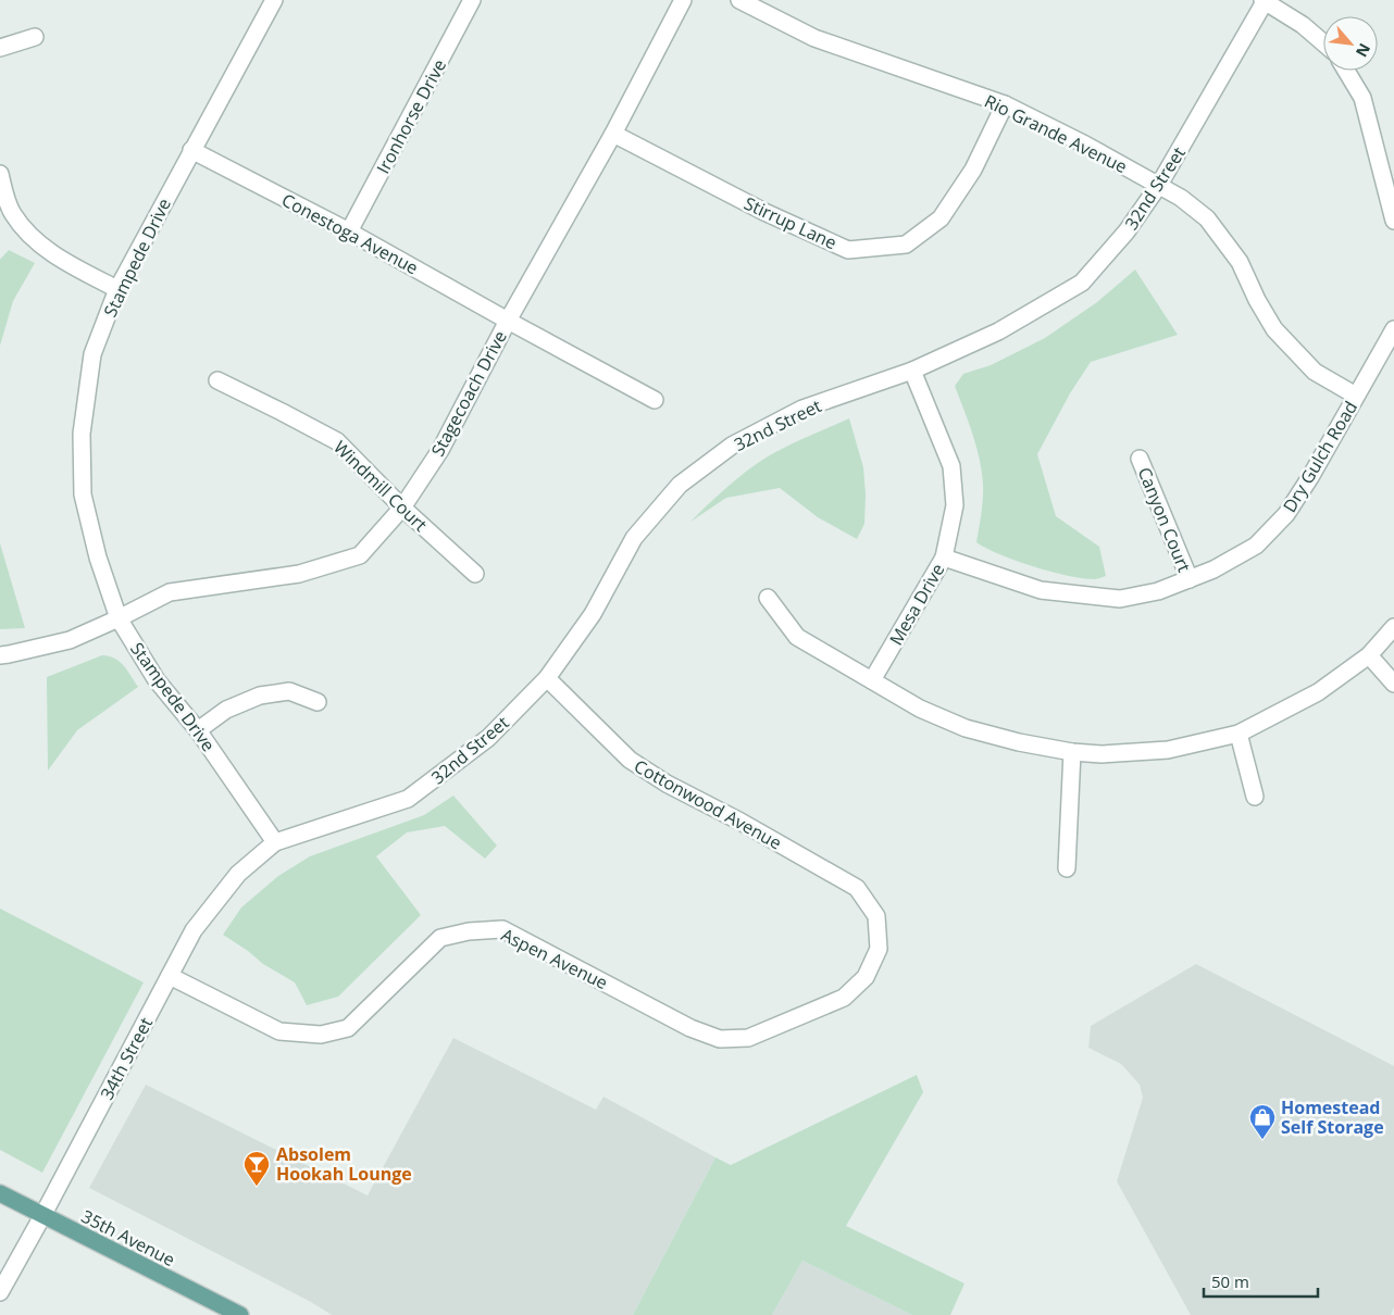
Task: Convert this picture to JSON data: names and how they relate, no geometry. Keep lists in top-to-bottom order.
{
  "streets": {
    "main road": ["35th Avenue"],
    "street": [
      "Ironhorse Drive",
      "Rio Grande Avenue",
      "32nd Street",
      "Stirrup Lane",
      "Conestoga Avenue",
      "Stampede Drive",
      "Stagecoach Drive",
      "Dry Gulch Road",
      "Windmill Court",
      "Canyon Court",
      "Mesa Drive",
      "Cottonwood Avenue",
      "Aspen Avenue",
      "34th Street"
    ]
  },
  "crossings": [
    ["Ironhorse Drive", "Conestoga Avenue"],
    ["Rio Grande Avenue", "32nd Street"],
    ["Rio Grande Avenue", "Stirrup Lane"],
    ["Rio Grande Avenue", "Dry Gulch Road"],
    ["32nd Street", "Stampede Drive"],
    ["32nd Street", "Mesa Drive"],
    ["32nd Street", "Cottonwood Avenue"],
    ["32nd Street", "34th Street"],
    ["Stirrup Lane", "Stagecoach Drive"],
    ["Conestoga Avenue", "Stampede Drive"],
    ["Conestoga Avenue", "Stagecoach Drive"],
    ["Stampede Drive", "Stagecoach Drive"],
    ["Stampede Drive", "34th Street"],
    ["Stagecoach Drive", "Windmill Court"],
    ["Dry Gulch Road", "Canyon Court"],
    ["Dry Gulch Road", "Mesa Drive"],
    ["Cottonwood Avenue", "Aspen Avenue"],
    ["Aspen Avenue", "34th Street"],
    ["34th Street", "35th Avenue"]
  ],
  "places": {
    "shop": ["Homestead Self Storage"],
    "bar": ["Absolem Hookah Lounge"]
  },
  "scale_bar": "50 m",
  "north": "bottom right"
}
